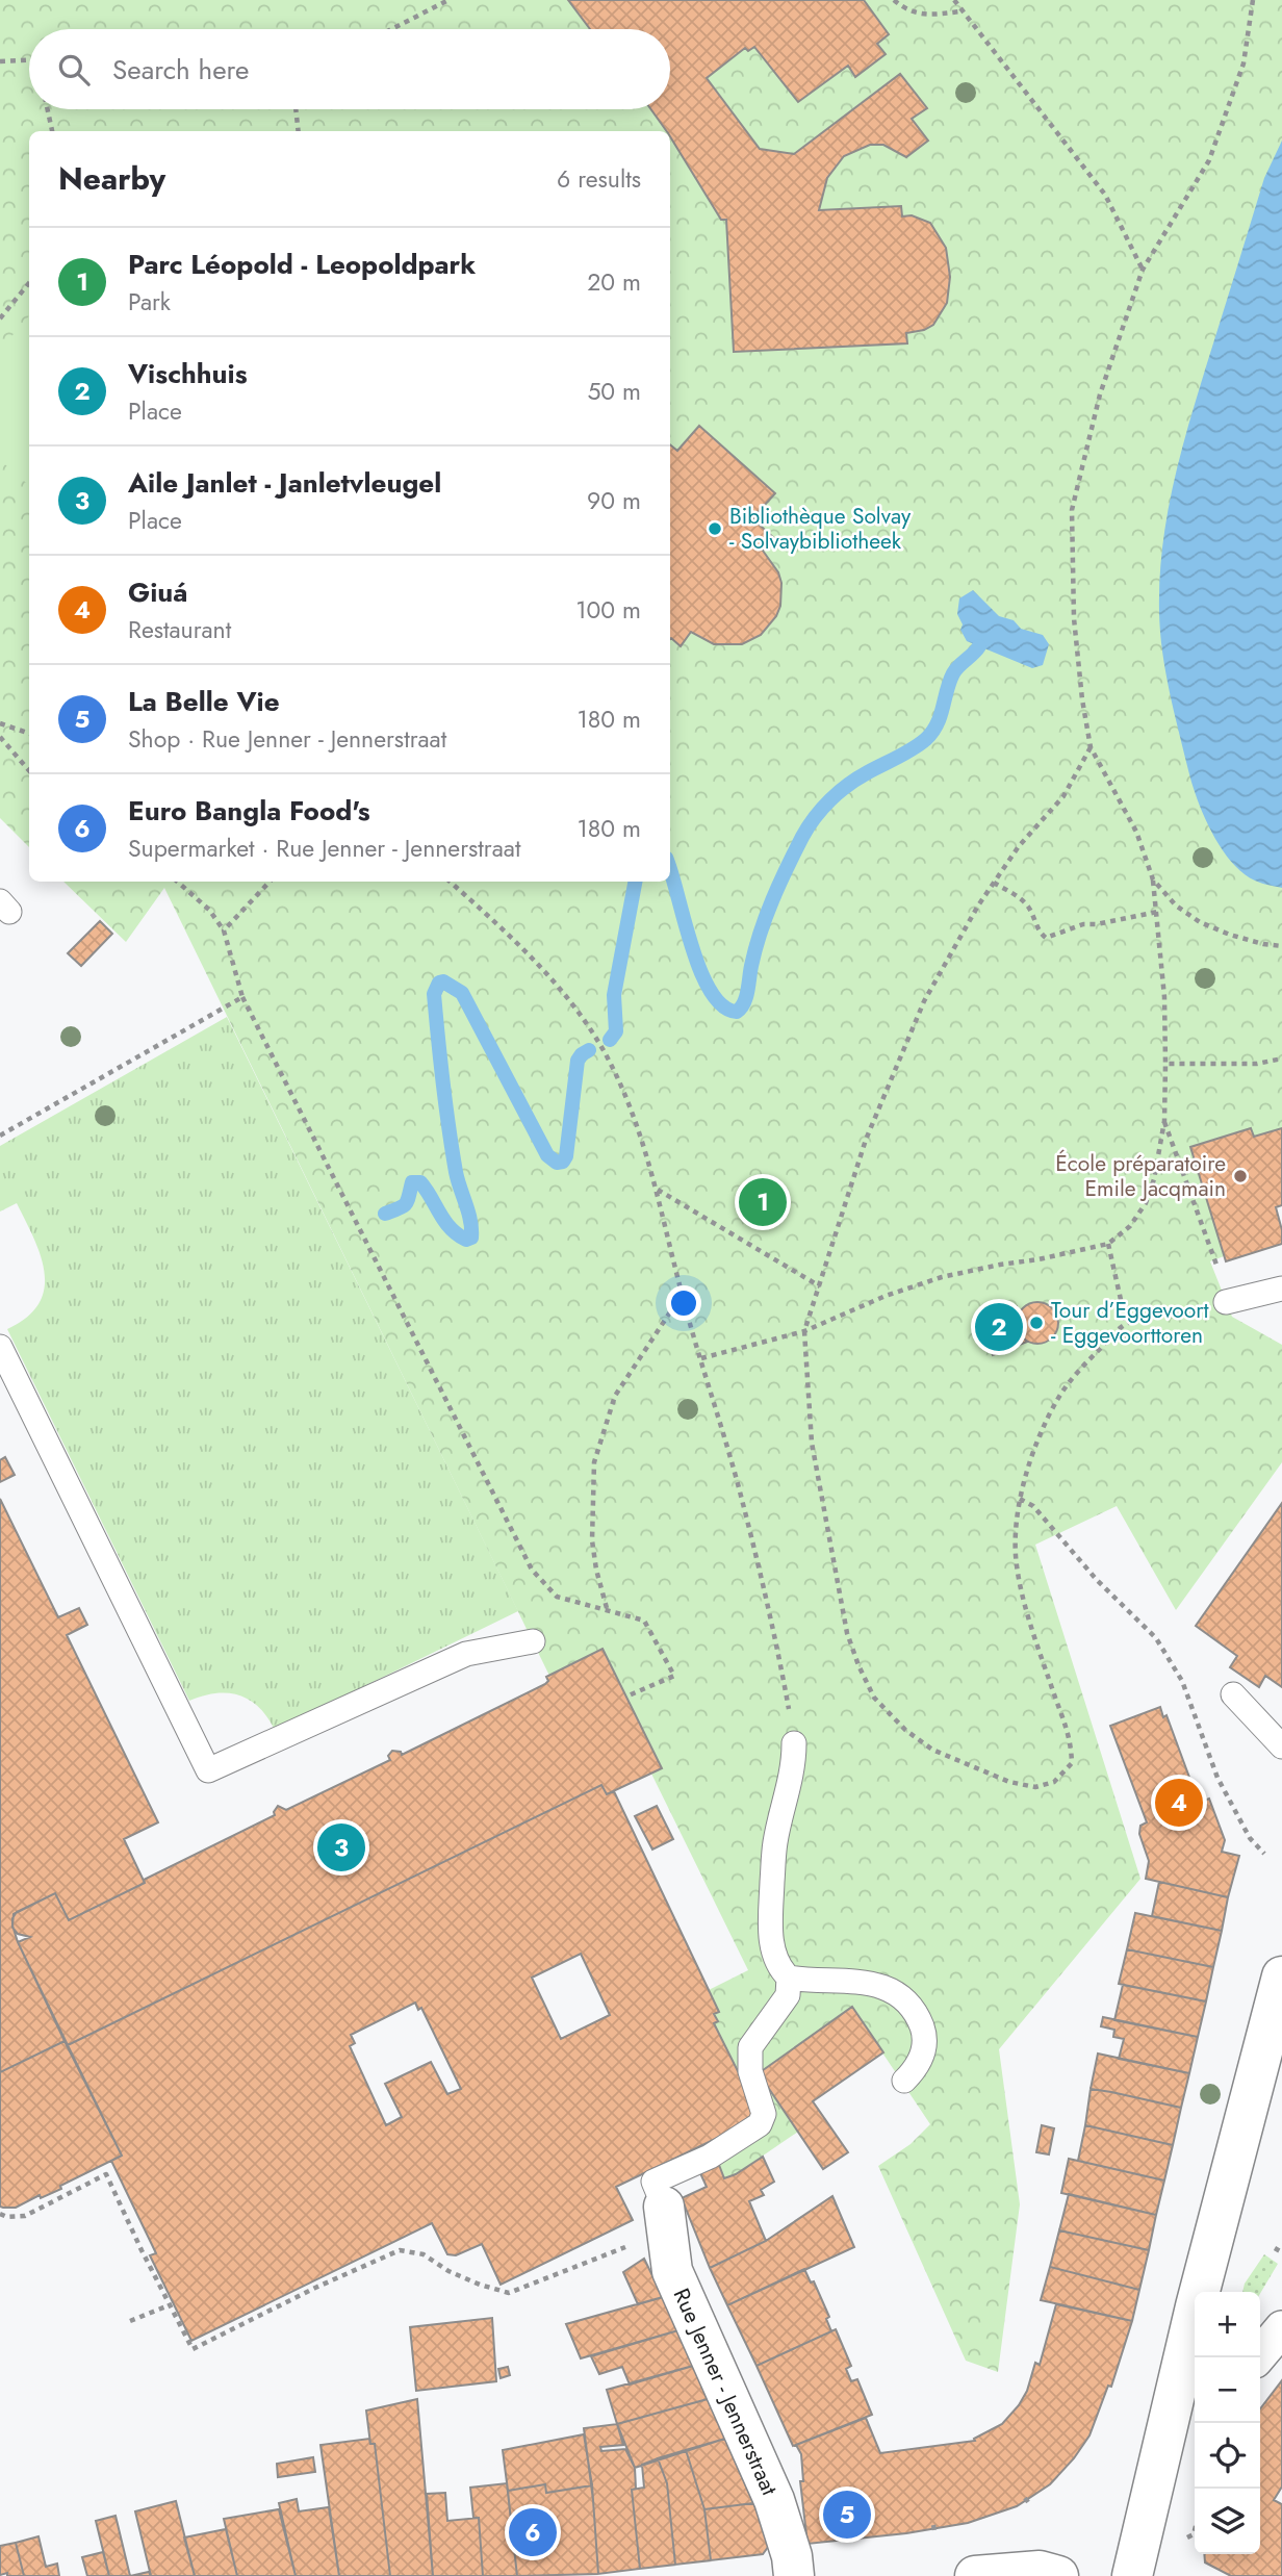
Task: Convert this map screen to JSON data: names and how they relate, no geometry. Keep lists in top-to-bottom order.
{
  "streets": {
    "street": ["Rue Jenner - Jennerstraat"]
  },
  "places": ["Bibliothèque Solvay - Solvaybibliotheek", "École préparatoire Emile Jacqmain", "Tour d’Eggevoort - Eggevoorttoren"],
  "page": {
    "search": "Search here",
    "heading": ["Nearby", "6 results"],
    "list": [
      {
        "mark": "1",
        "name": "Parc Léopold - Leopoldpark",
        "note": "Park",
        "value": "20 m"
      },
      {
        "mark": "2",
        "name": "Vischhuis",
        "note": "Place",
        "value": "50 m"
      },
      {
        "mark": "3",
        "name": "Aile Janlet - Janletvleugel",
        "note": "Place",
        "value": "90 m"
      },
      {
        "mark": "4",
        "name": "Giuá",
        "note": "Restaurant",
        "value": "100 m"
      },
      {
        "mark": "5",
        "name": "La Belle Vie",
        "note": "Shop · Rue Jenner - Jennerstraat",
        "value": "180 m"
      },
      {
        "mark": "6",
        "name": "Euro Bangla Food's",
        "note": "Supermarket · Rue Jenner - Jennerstraat",
        "value": "180 m"
      }
    ],
    "pins": [
      "1",
      "2",
      "4",
      "3",
      "5",
      "6"
    ],
    "map_buttons": ["+", "−"]
  }
}
